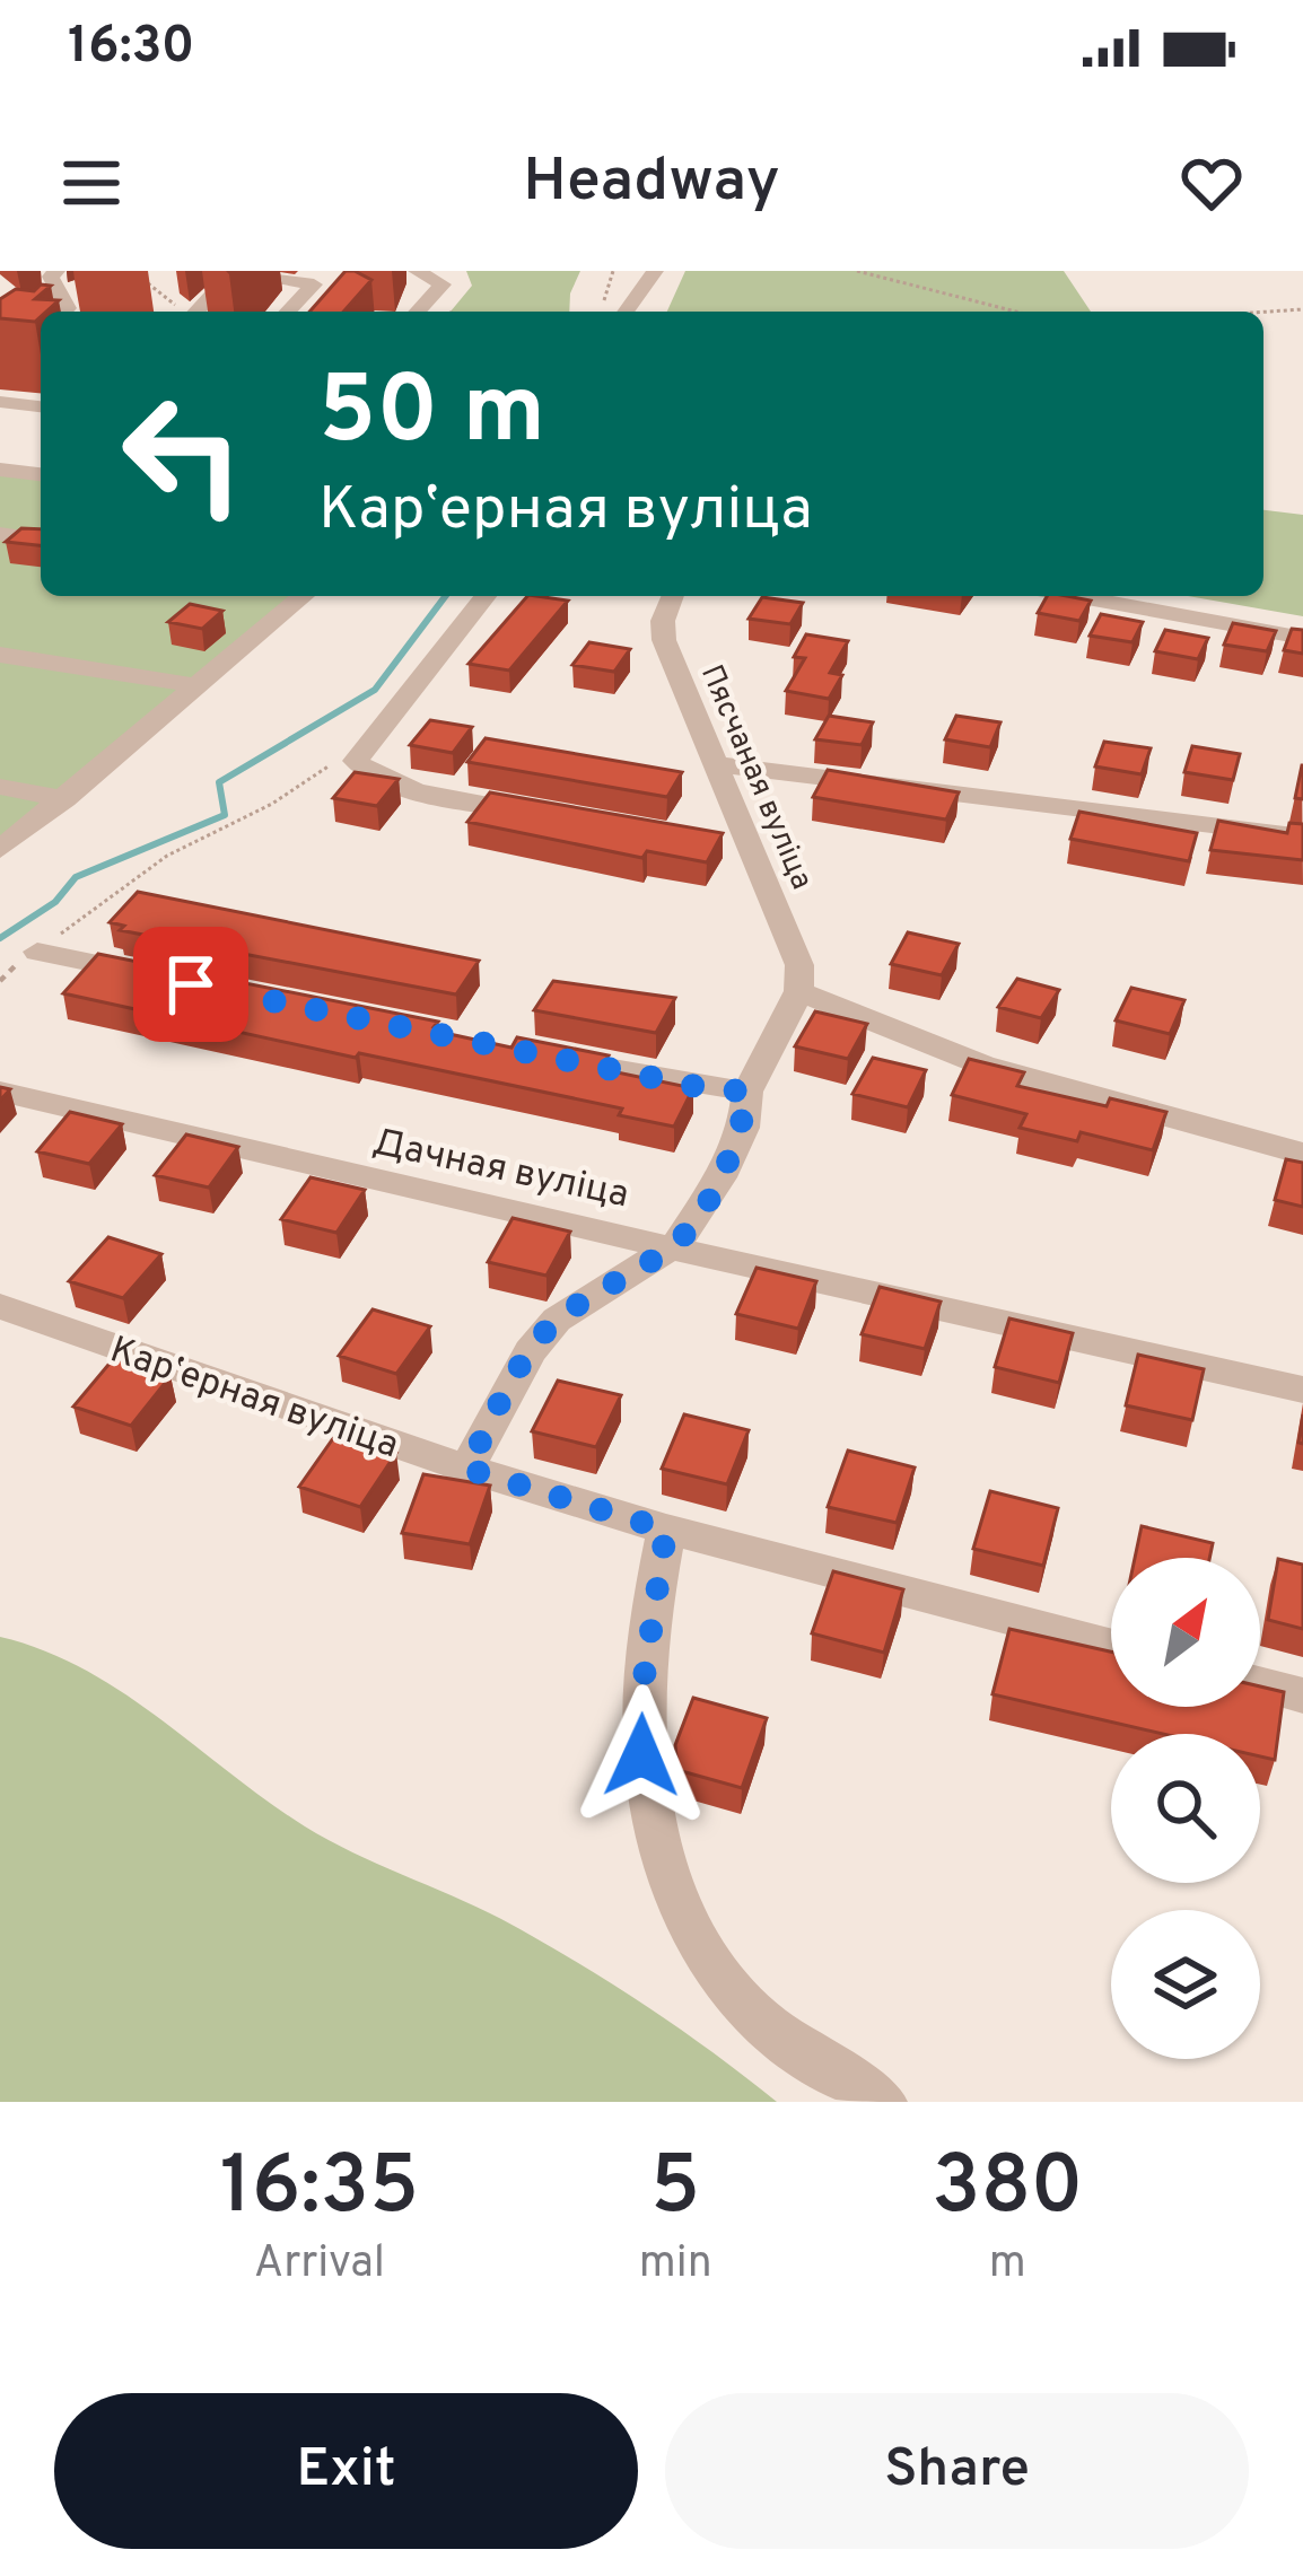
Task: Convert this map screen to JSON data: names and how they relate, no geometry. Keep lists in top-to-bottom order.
{
  "streets": {
    "street": ["Пясчаная вуліца", "Дачная вуліца", "Карʼерная вуліца"]
  },
  "north": "top right",
  "page": {
    "status": "16:30",
    "header": "Headway",
    "turn": ["50 m", "Карʼерная вуліца"],
    "eta": [
      "16:35",
      "Arrival",
      "5",
      "min",
      "380",
      "m"
    ],
    "buttons": ["Exit", "Share"]
  }
}
